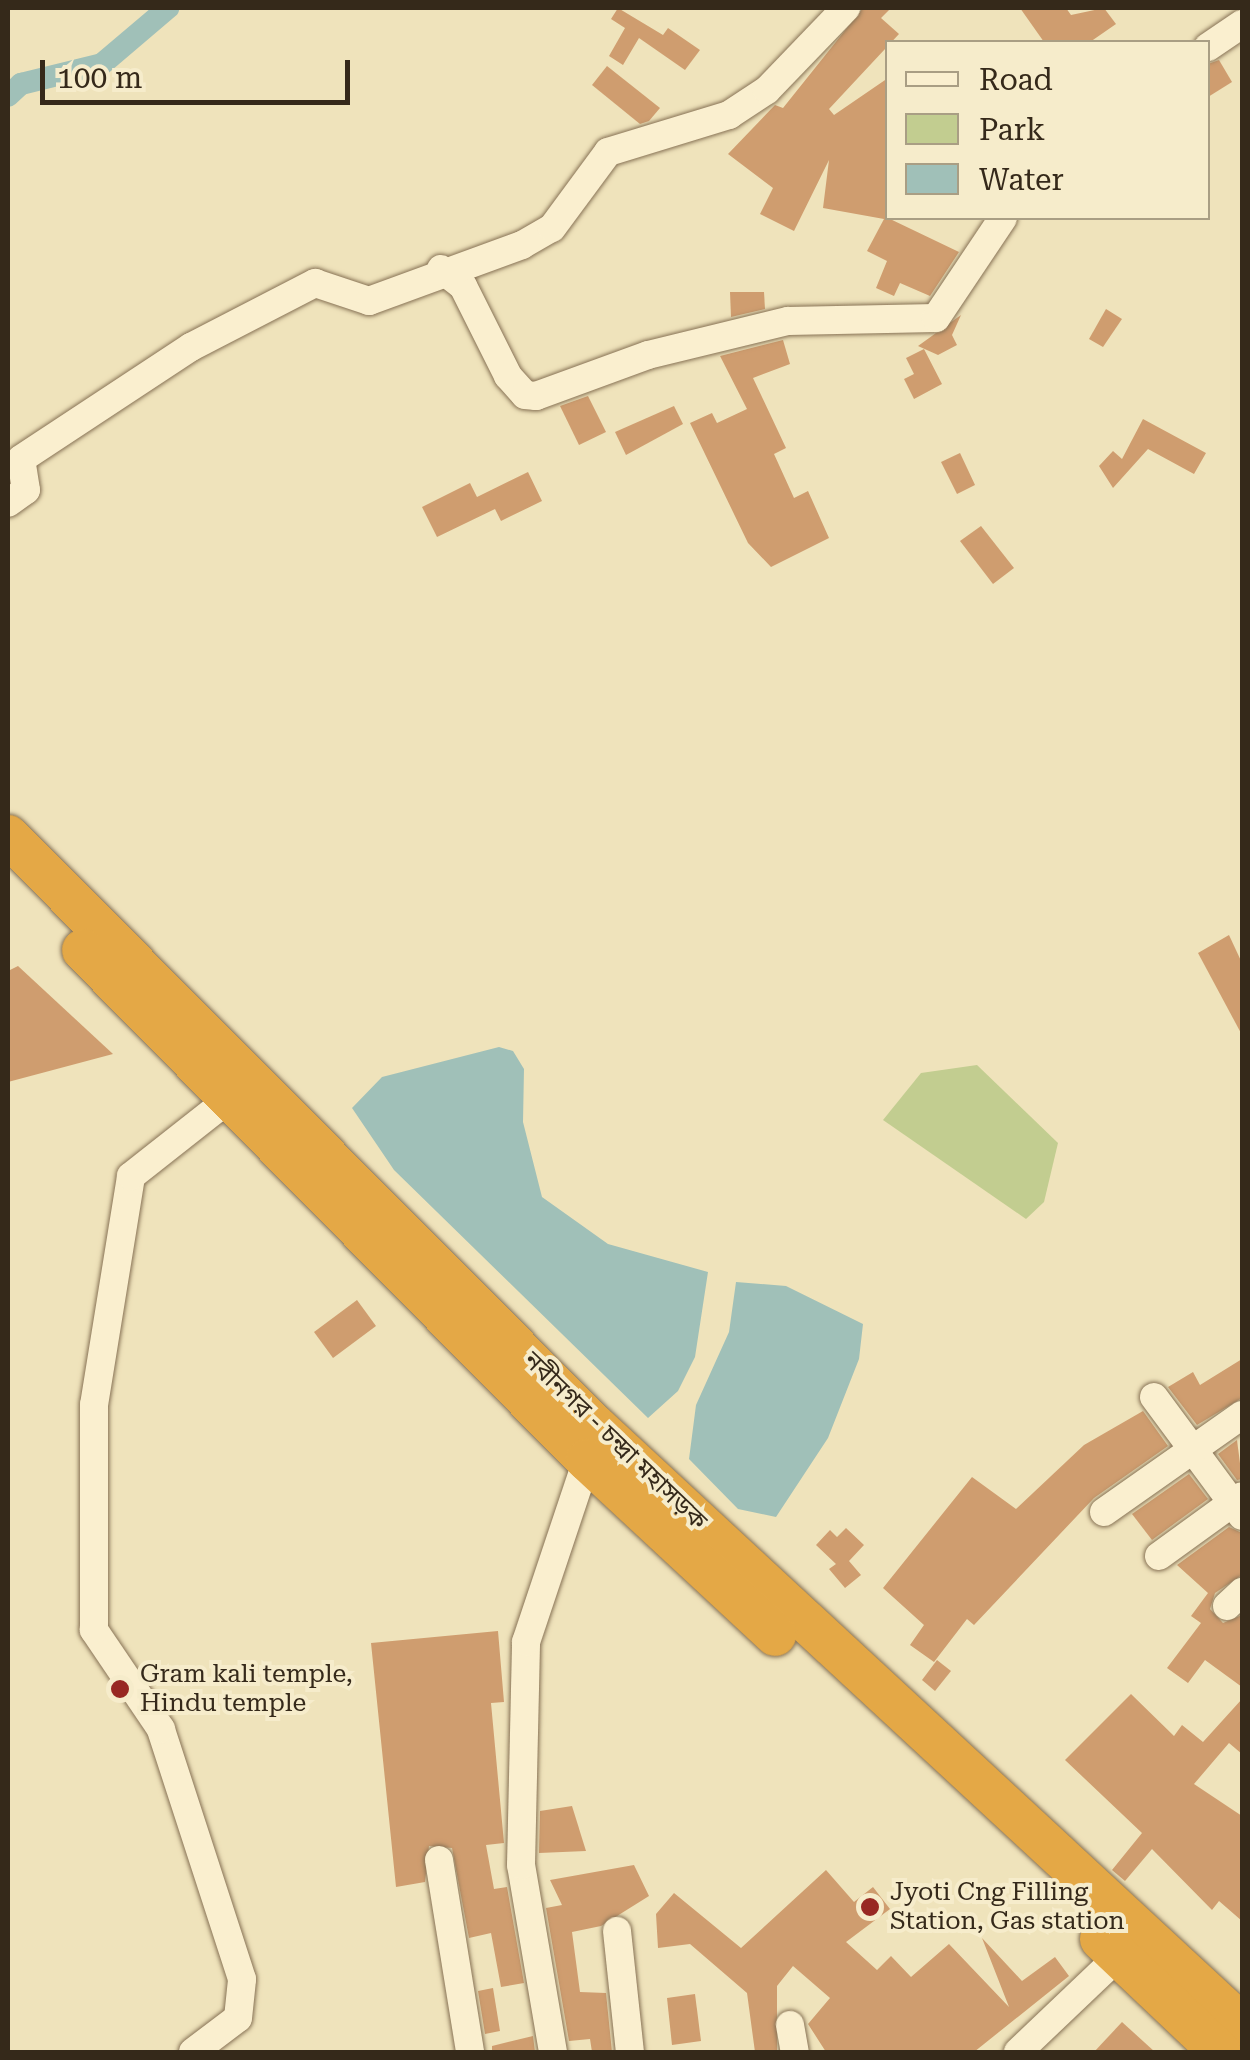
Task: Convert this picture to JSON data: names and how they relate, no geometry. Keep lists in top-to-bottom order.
{
  "streets": {
    "highway": ["নবীনগর - চন্দ্রা মহাসড়ক"]
  },
  "places": ["Gram kali temple, Hindu temple", "Jyoti Cng Filling Station, Gas station"],
  "legend": ["Road", "Park", "Water"],
  "scale_bar": "100 m"
}
